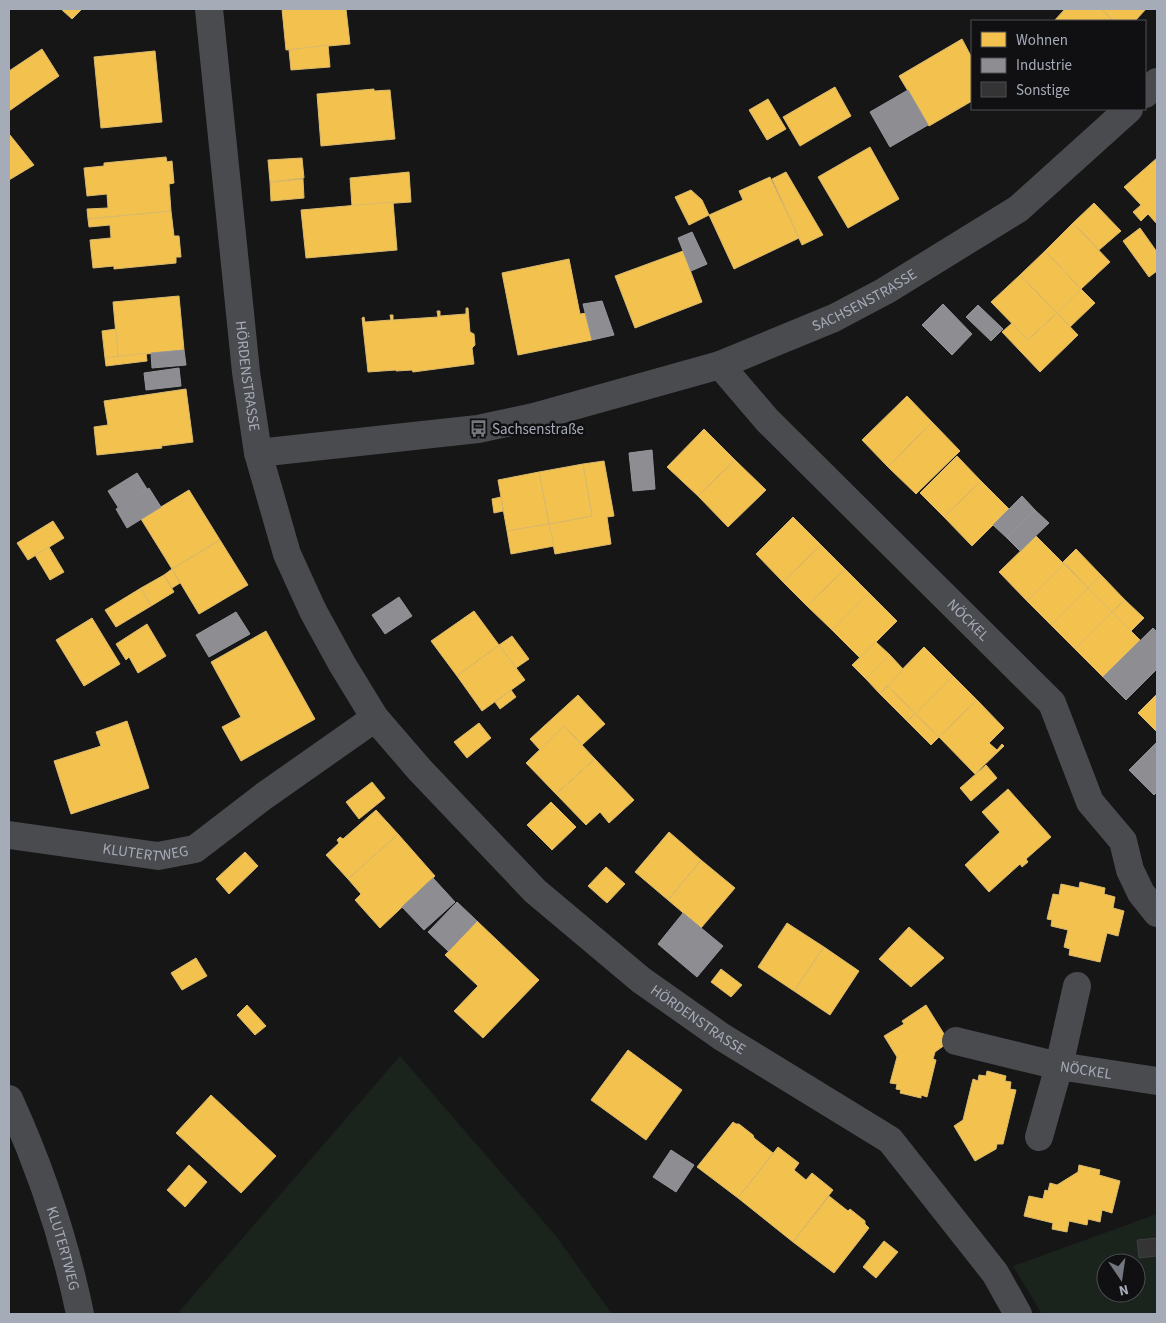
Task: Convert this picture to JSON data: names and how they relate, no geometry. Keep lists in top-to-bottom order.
{
  "streets": {
    "street": [
      "SACHSENSTRASSE",
      "HÖRDENSTRASSE",
      "NÖCKEL",
      "KLUTERTWEG"
    ]
  },
  "crossings": [
    ["SACHSENSTRASSE", "HÖRDENSTRASSE"],
    ["SACHSENSTRASSE", "NÖCKEL"],
    ["HÖRDENSTRASSE", "KLUTERTWEG"]
  ],
  "places": {
    "bus stop": ["Sachsenstraße"]
  },
  "legend": ["Wohnen", "Industrie", "Sonstige"],
  "north": "bottom"
}
